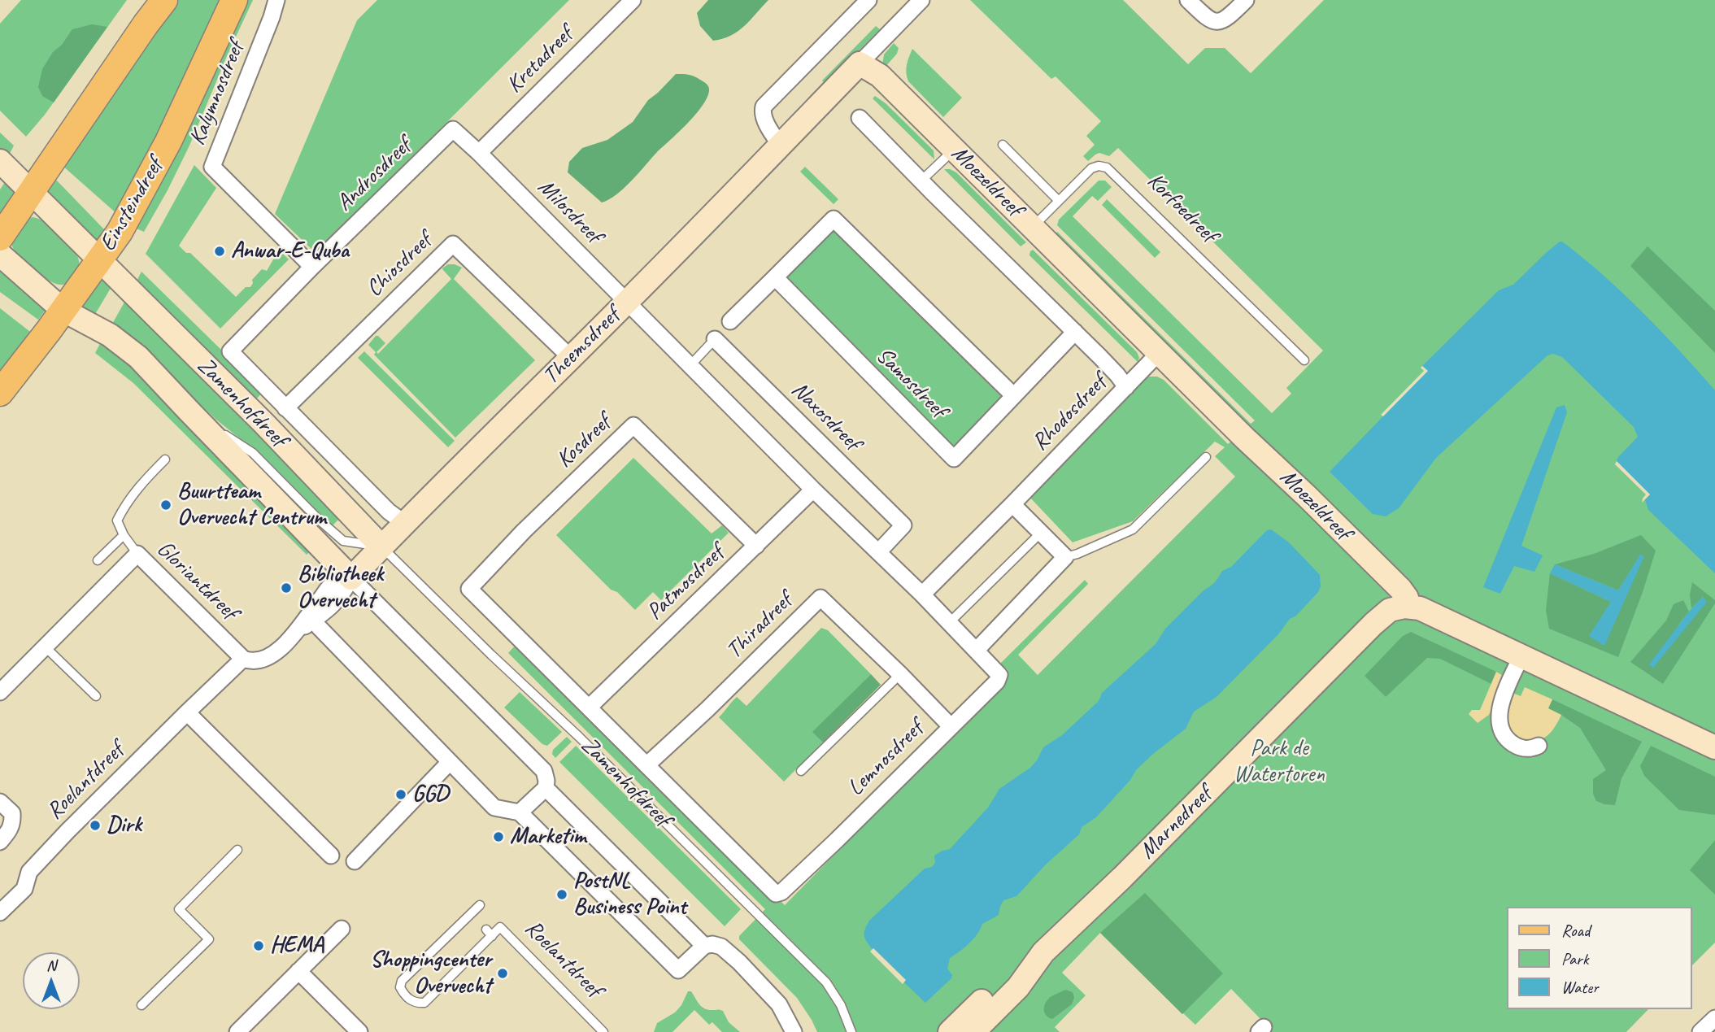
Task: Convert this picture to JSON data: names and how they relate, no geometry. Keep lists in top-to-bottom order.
{
  "streets": {
    "main road": ["Einsteindreef"],
    "street": [
      "Kretadreef",
      "Kalymnosdreef",
      "Androsdreef",
      "Moezeldreef",
      "Milosdreef",
      "Chiosdreef",
      "Theemsdreef",
      "Samosdreef",
      "Zamenhofdreef",
      "Rhodosdreef",
      "Naxosdreef",
      "Kosdreef",
      "Gloriantdreef",
      "Patmosdreef",
      "Thiradreef",
      "Lemnosdreef",
      "Roelantdreef",
      "Marnedreef"
    ],
    "lane": ["Korfoedreef"]
  },
  "crossings": [
    ["Kretadreef", "Androsdreef"],
    ["Kretadreef", "Milosdreef"],
    ["Kalymnosdreef", "Androsdreef"],
    ["Androsdreef", "Milosdreef"],
    ["Androsdreef", "Zamenhofdreef"],
    ["Moezeldreef", "Korfoedreef"],
    ["Moezeldreef", "Theemsdreef"],
    ["Moezeldreef", "Samosdreef"],
    ["Moezeldreef", "Rhodosdreef"],
    ["Moezeldreef", "Marnedreef"],
    ["Einsteindreef", "Zamenhofdreef"],
    ["Milosdreef", "Theemsdreef"],
    ["Chiosdreef", "Theemsdreef"],
    ["Chiosdreef", "Zamenhofdreef"],
    ["Theemsdreef", "Zamenhofdreef"],
    ["Zamenhofdreef", "Kosdreef"],
    ["Zamenhofdreef", "Patmosdreef"],
    ["Zamenhofdreef", "Thiradreef"],
    ["Zamenhofdreef", "Lemnosdreef"],
    ["Kosdreef", "Patmosdreef"],
    ["Gloriantdreef", "Roelantdreef"],
    ["Thiradreef", "Lemnosdreef"]
  ],
  "parks": ["Park de Watertoren"],
  "places": [
    "Anwar-E-Quba",
    "Buurtteam Overvecht Centrum",
    "Bibliotheek Overvecht",
    "GGD",
    "Dirk",
    "Marketim",
    "PostNL Business Point",
    "HEMA",
    "Shoppingcenter Overvecht"
  ],
  "legend": ["Road", "Park", "Water"],
  "north": "top"
}
